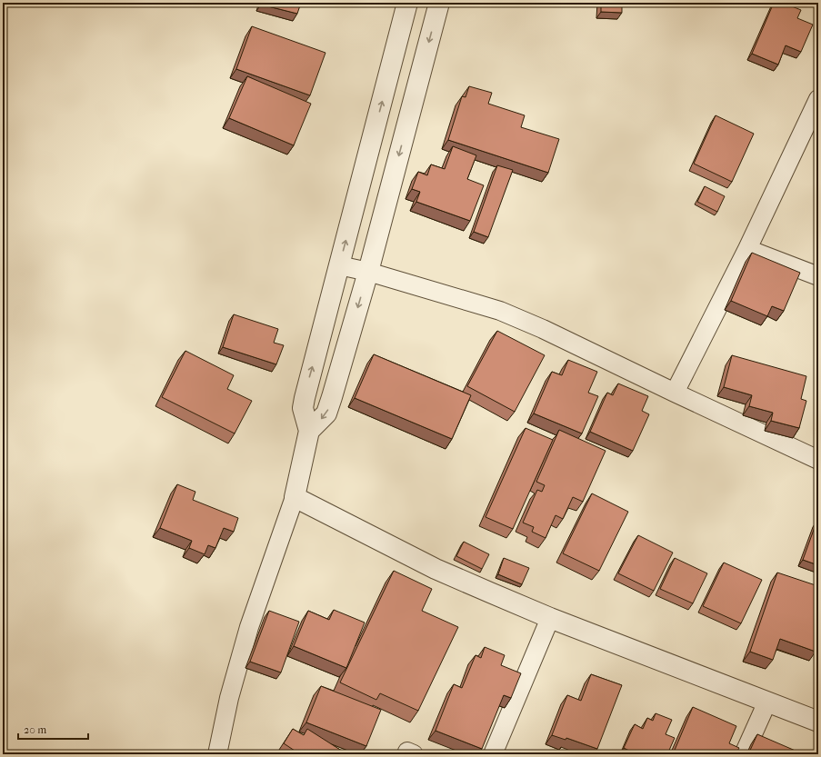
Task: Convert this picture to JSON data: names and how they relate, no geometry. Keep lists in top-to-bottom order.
{
  "scale_bar": "20 m"
}
